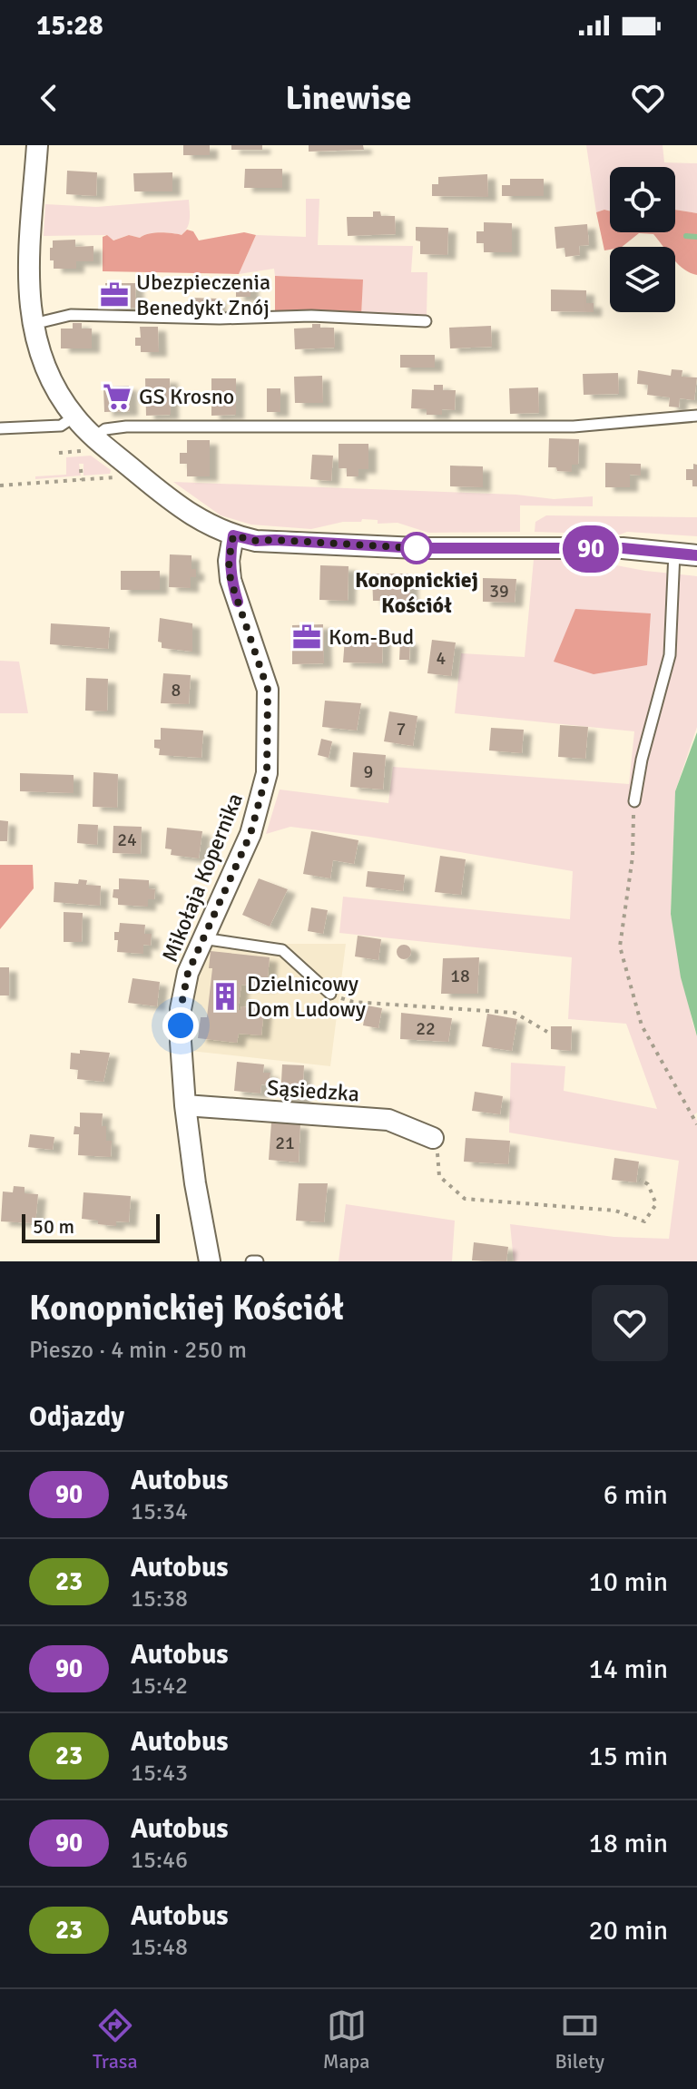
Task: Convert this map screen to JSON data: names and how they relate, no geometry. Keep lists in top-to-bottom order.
{
  "streets": {
    "street": ["Mikołaja Kopernika", "Sąsiedzka"]
  },
  "crossings": [
    ["Mikołaja Kopernika", "Sąsiedzka"]
  ],
  "places": {
    "office": ["Ubezpieczenia Benedykt Znój", "Kom-Bud"],
    "supermarket": ["GS Krosno"],
    "other": ["Konopnickiej Kościół"],
    "building": ["Dzielnicowy Dom Ludowy"]
  },
  "lines": ["bus line 90"],
  "house_numbers": [
    "39",
    "4",
    "8",
    "7",
    "9",
    "24",
    "18",
    "22",
    "21"
  ],
  "scale_bar": "50 m",
  "page": {
    "status": "15:28",
    "header": "Linewise",
    "on_map": "90",
    "scale": "50 m",
    "heading": [
      ["Konopnickiej Kościół", "Pieszo · 4 min · 250 m"],
      "Odjazdy"
    ],
    "list": [
      {
        "mark": "90",
        "name": "Autobus",
        "note": "15:34",
        "value": "6 min"
      },
      {
        "mark": "23",
        "name": "Autobus",
        "note": "15:38",
        "value": "10 min"
      },
      {
        "mark": "90",
        "name": "Autobus",
        "note": "15:42",
        "value": "14 min"
      },
      {
        "mark": "23",
        "name": "Autobus",
        "note": "15:43",
        "value": "15 min"
      },
      {
        "mark": "90",
        "name": "Autobus",
        "note": "15:46",
        "value": "18 min"
      },
      {
        "mark": "23",
        "name": "Autobus",
        "note": "15:48",
        "value": "20 min"
      }
    ],
    "tabs": ["Trasa", "Mapa", "Bilety"]
  }
}
